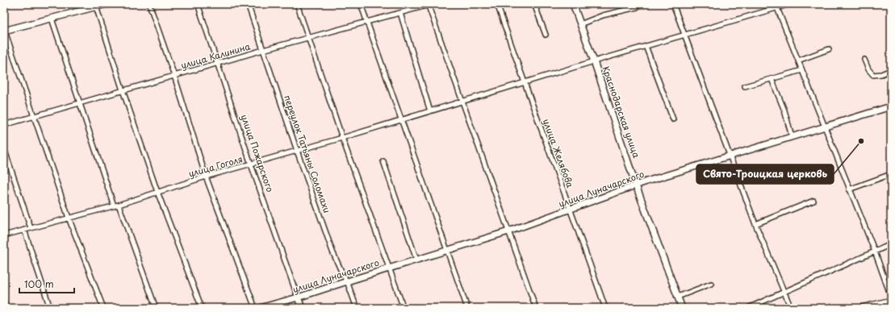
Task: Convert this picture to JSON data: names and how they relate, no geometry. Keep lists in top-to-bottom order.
{
  "streets": {
    "main road": ["Краснодарская улица", "улица Пожарского", "улица Луначарского"],
    "street": [
      "улица Калинина",
      "улица Желябова",
      "переулок Татьяны Соломахи",
      "улица Гоголя"
    ]
  },
  "crossings": [
    ["улица Калинина", "улица Пожарского"],
    ["улица Калинина", "переулок Татьяны Соломахи"],
    ["Краснодарская улица", "улица Гоголя"],
    ["Краснодарская улица", "улица Луначарского"],
    ["улица Пожарского", "улица Гоголя"],
    ["улица Пожарского", "улица Луначарского"],
    ["улица Желябова", "улица Гоголя"],
    ["улица Желябова", "улица Луначарского"],
    ["переулок Татьяны Соломахи", "улица Гоголя"],
    ["переулок Татьяны Соломахи", "улица Луначарского"]
  ],
  "places": ["Свято-Троицкая церковь"],
  "scale_bar": "100 m"
}
